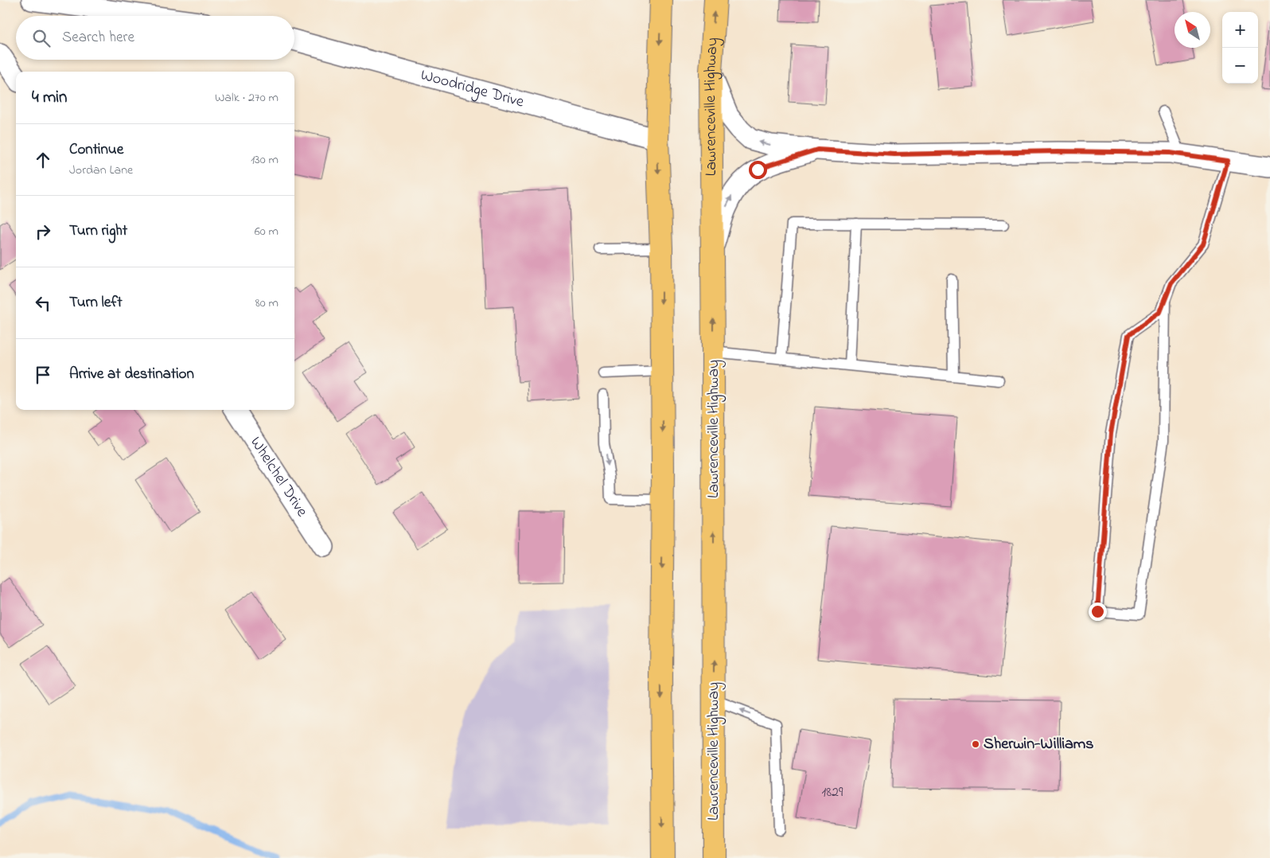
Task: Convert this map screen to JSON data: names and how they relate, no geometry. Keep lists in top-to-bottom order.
{
  "streets": {
    "highway": ["Lawrenceville Highway"],
    "street": ["Woodridge Drive", "Whelchel Drive"]
  },
  "places": ["Sherwin-Williams"],
  "house_numbers": ["1829"],
  "north": "top left",
  "page": {
    "map_buttons": ["+", "−"],
    "search": "Search here",
    "heading": ["4 min", "Walk · 270 m"],
    "list": [
      ["Continue", "Jordan Lane", "130 m"],
      ["Turn right", "60 m"],
      ["Turn left", "80 m"],
      "Arrive at destination"
    ]
  }
}
